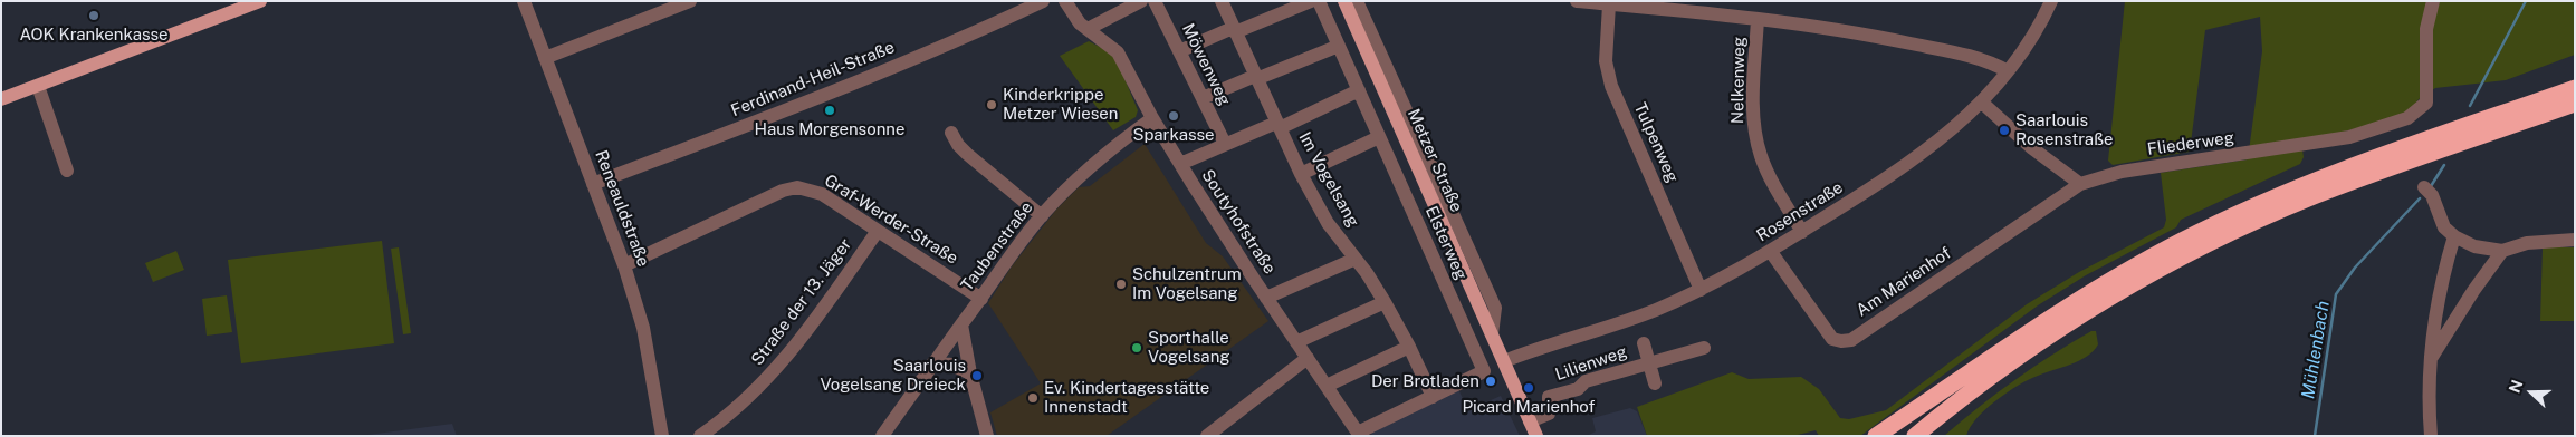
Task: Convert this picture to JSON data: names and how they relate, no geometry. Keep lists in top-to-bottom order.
{
  "streets": {
    "main road": ["Metzer Straße"],
    "street": [
      "Möwenweg",
      "Ferdinand-Heil-Straße",
      "Nelkenweg",
      "Tulpenweg",
      "Fliederweg",
      "Im Vogelsang",
      "Reneauldstraße",
      "Rosenstraße",
      "Graf-Werder-Straße",
      "Soutyhofstraße",
      "Elsterweg",
      "Taubenstraße",
      "Am Marienhof",
      "Straße der 13. Jäger",
      "Lilienweg"
    ]
  },
  "crossings": [
    ["Ferdinand-Heil-Straße", "Reneauldstraße"],
    ["Nelkenweg", "Rosenstraße"],
    ["Tulpenweg", "Rosenstraße"],
    ["Fliederweg", "Am Marienhof"],
    ["Metzer Straße", "Rosenstraße"],
    ["Metzer Straße", "Lilienweg"],
    ["Im Vogelsang", "Elsterweg"],
    ["Reneauldstraße", "Graf-Werder-Straße"],
    ["Rosenstraße", "Am Marienhof"],
    ["Graf-Werder-Straße", "Taubenstraße"],
    ["Graf-Werder-Straße", "Straße der 13. Jäger"],
    ["Soutyhofstraße", "Elsterweg"],
    ["Soutyhofstraße", "Taubenstraße"]
  ],
  "water": ["Mühlenbach"],
  "places": [
    "AOK Krankenkasse",
    "Kinderkrippe Metzer Wiesen",
    "Haus Morgensonne",
    "Sparkasse",
    "Saarlouis Rosenstraße",
    "Schulzentrum Im Vogelsang",
    "Sporthalle Vogelsang",
    "Saarlouis Vogelsang Dreieck",
    "Der Brotladen",
    "Picard Marienhof",
    "Ev. Kindertagesstätte Innenstadt"
  ],
  "north": "left"
}
